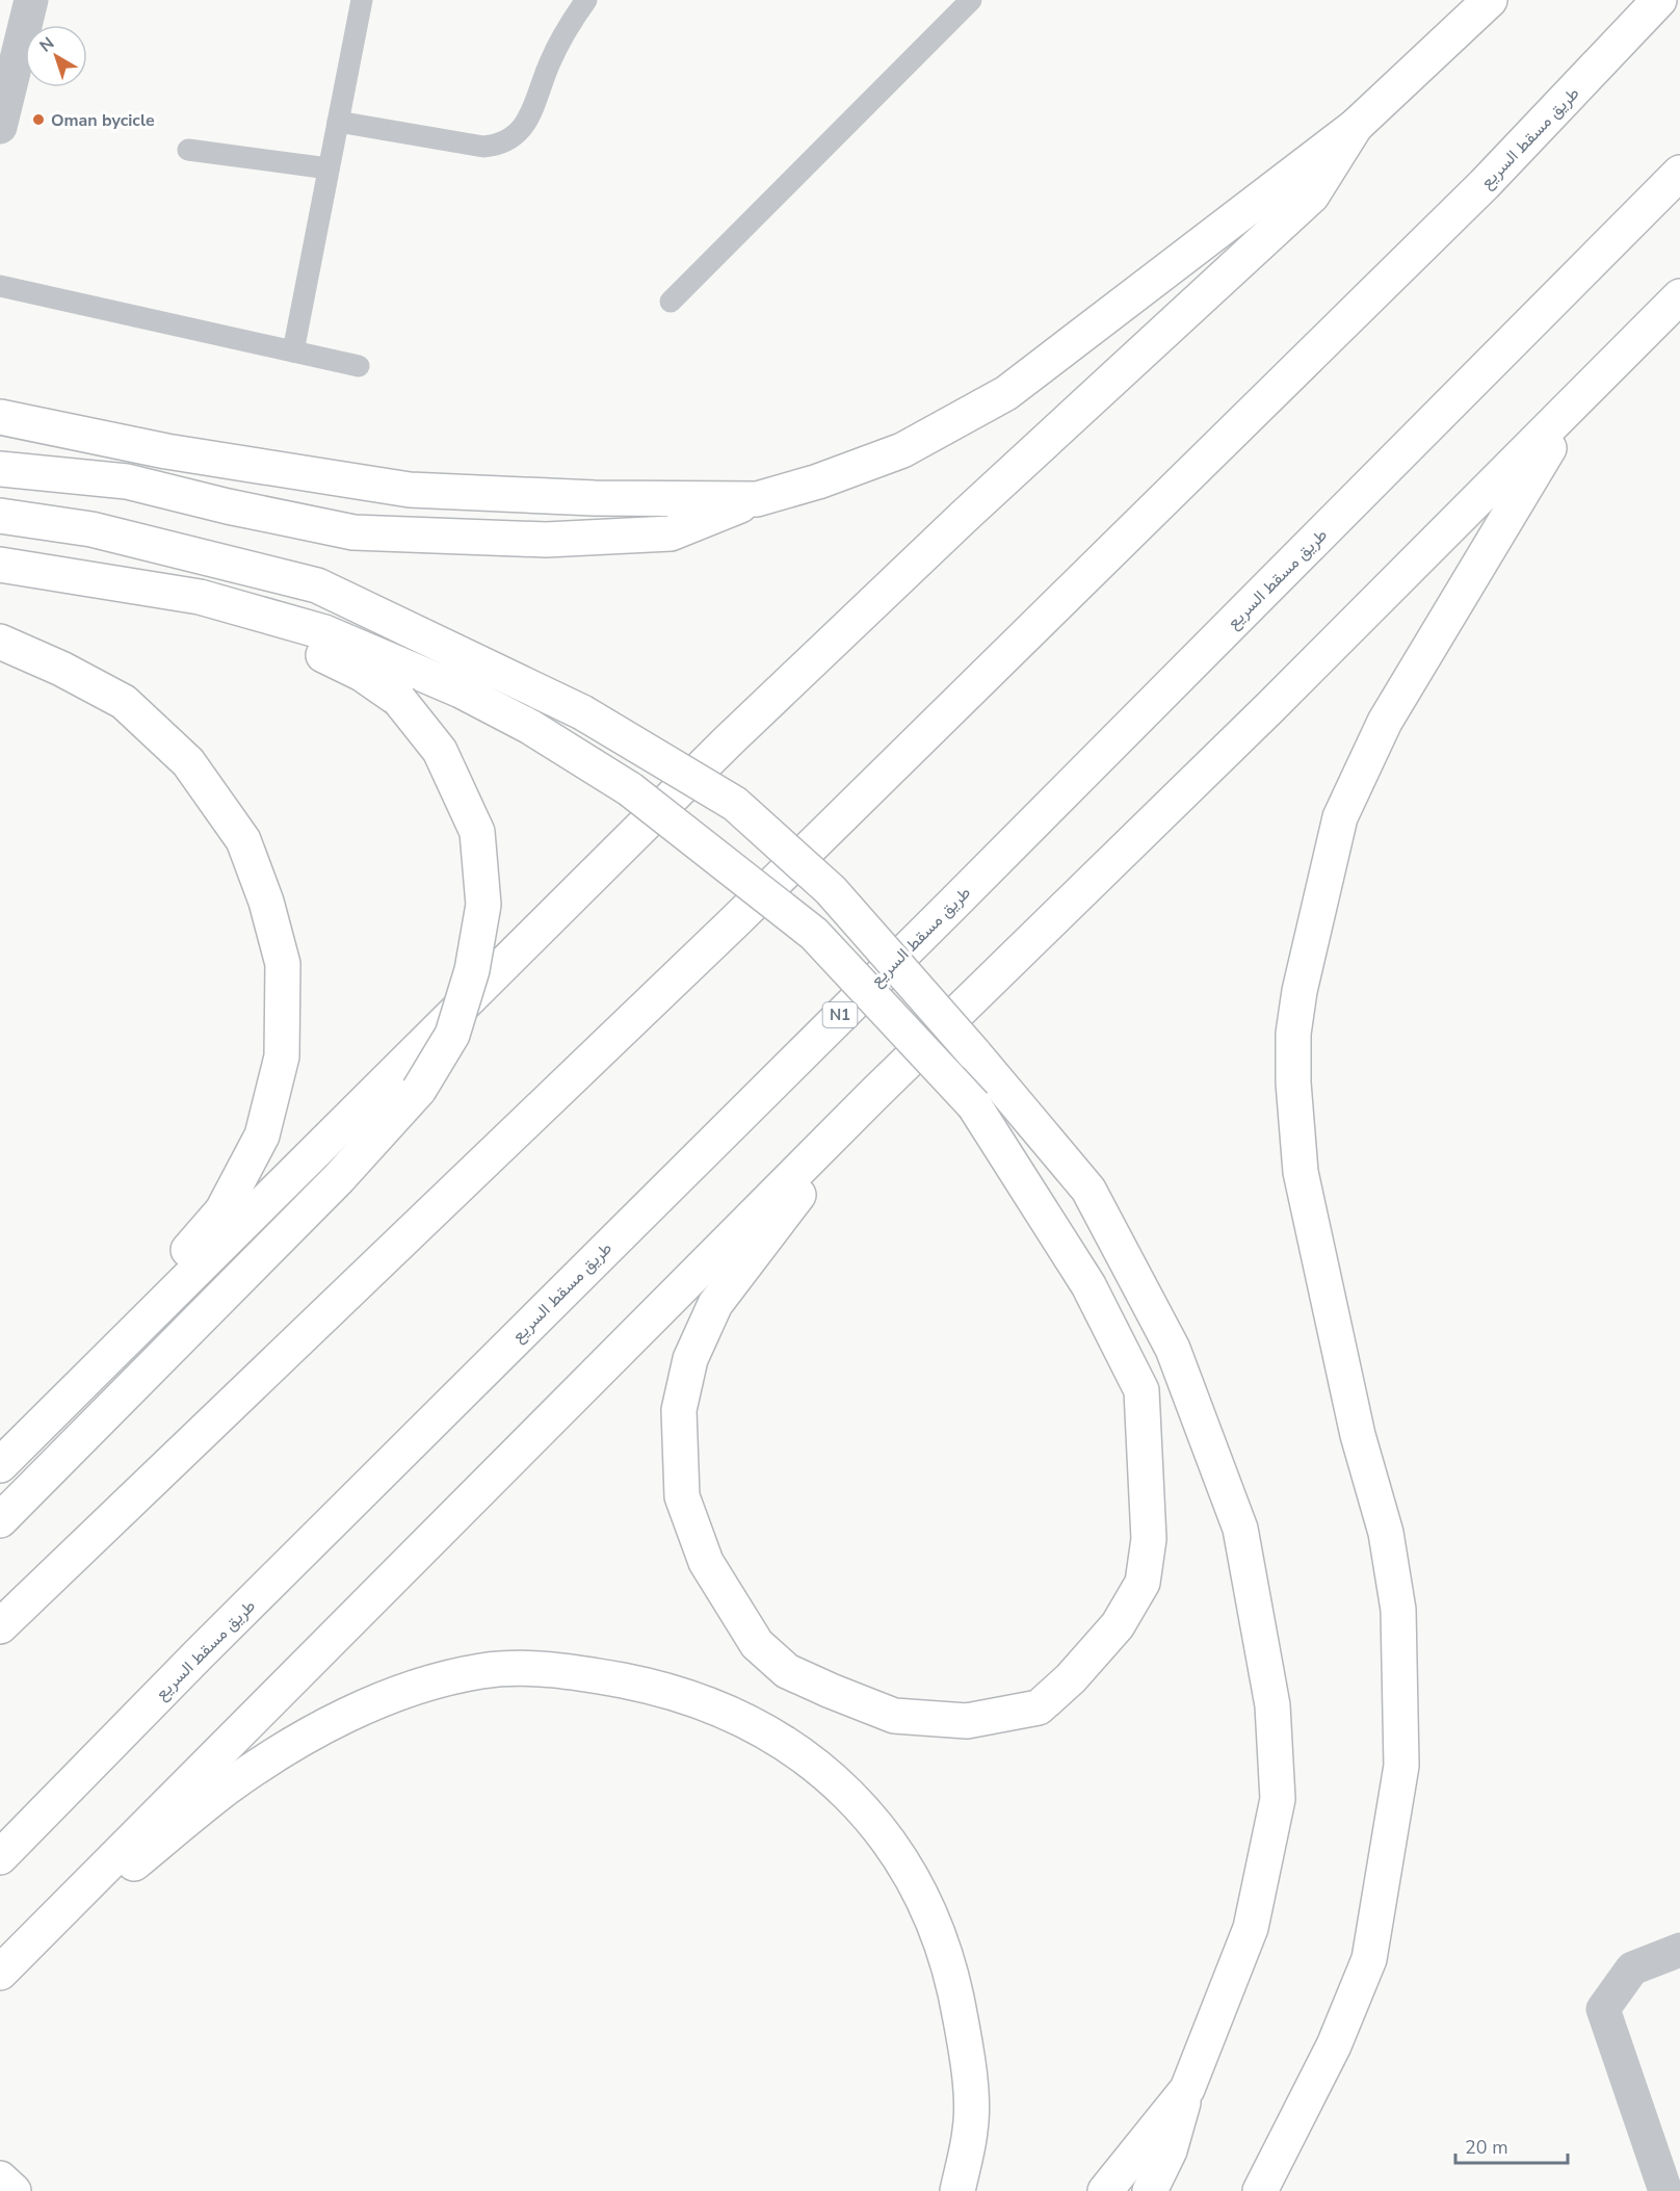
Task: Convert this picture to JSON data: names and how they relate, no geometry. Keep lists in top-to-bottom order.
{
  "streets": {
    "highway": ["طريق مسقط السريع", "N1"]
  },
  "places": ["Oman bycicle"],
  "scale_bar": "20 m",
  "north": "top left"
}
